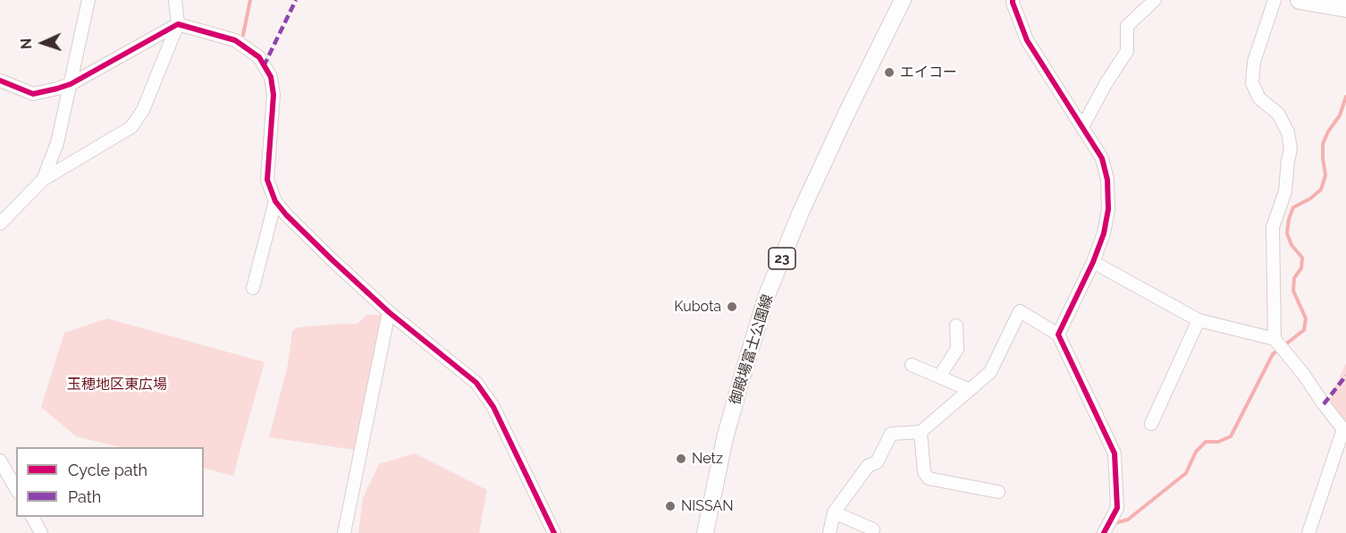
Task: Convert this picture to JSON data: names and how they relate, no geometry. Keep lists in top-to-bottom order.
{
  "streets": {
    "main road": ["23", "御殿場富士公園線"]
  },
  "parks": ["玉穂地区東広場"],
  "places": [
    "エイコー",
    "Kubota",
    "Netz",
    "NISSAN"
  ],
  "legend": ["Cycle path", "Path"],
  "north": "left"
}
